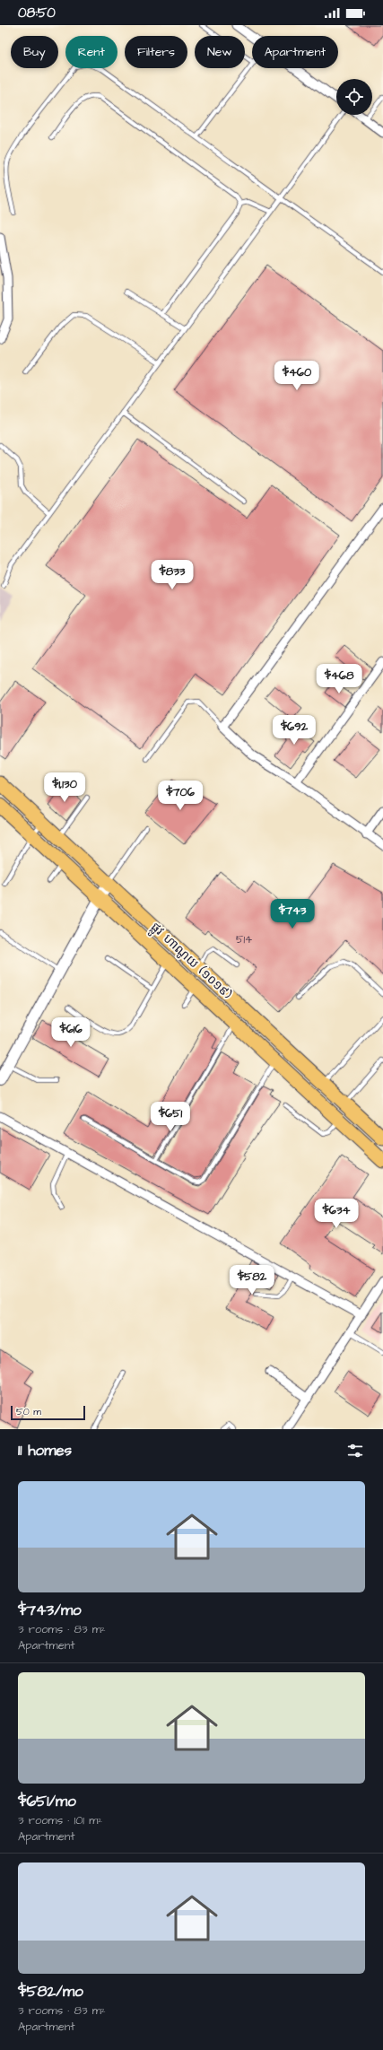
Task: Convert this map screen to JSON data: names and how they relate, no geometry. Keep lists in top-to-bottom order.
{
  "streets": {
    "main road": ["ផ្លូវ ហាណូយ (១០១៩)"]
  },
  "house_numbers": ["514"],
  "scale_bar": "50 m",
  "page": {
    "status": "08:50",
    "chip": [
      "Buy",
      "Rent",
      "Filters",
      "New",
      "Apartment"
    ],
    "price": [
      "$460",
      "$833",
      "$468",
      "$692",
      "$1,130",
      "$706",
      "$743",
      "$616",
      "$651",
      "$634",
      "$582"
    ],
    "scale": "50 m",
    "heading": "11 homes",
    "list": [
      {
        "name": "$743/mo",
        "note": "3 rooms · 83 m² · Apartment"
      },
      {
        "name": "$651/mo",
        "note": "3 rooms · 101 m² · Apartment"
      },
      {
        "name": "$582/mo",
        "note": "3 rooms · 83 m² · Apartment"
      }
    ]
  }
}
